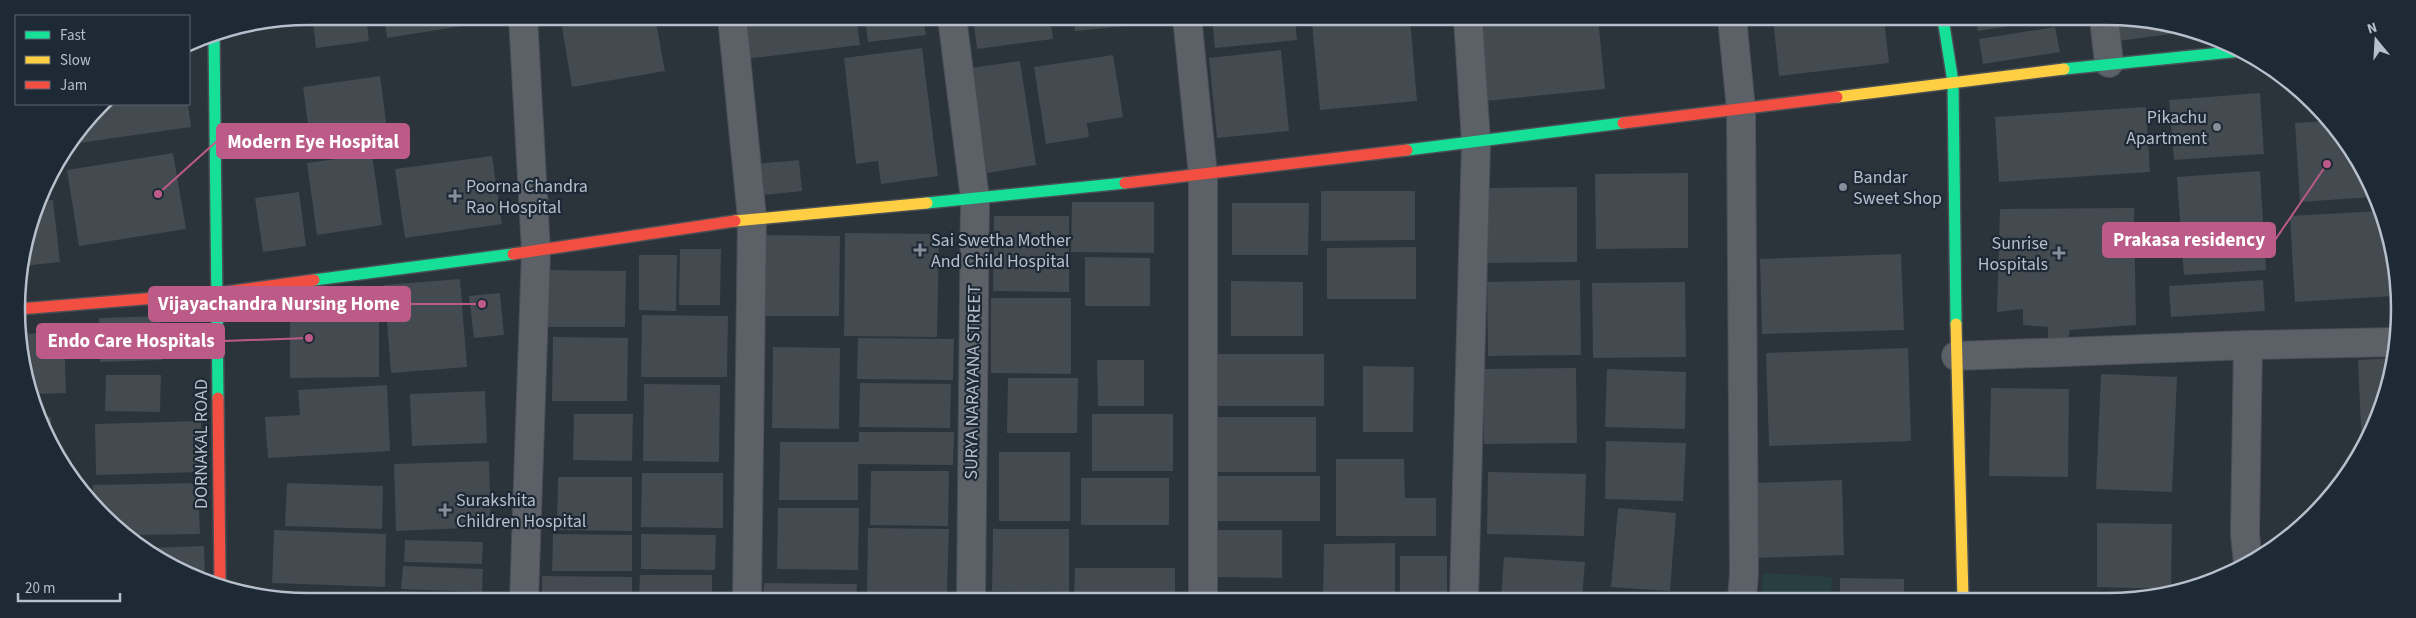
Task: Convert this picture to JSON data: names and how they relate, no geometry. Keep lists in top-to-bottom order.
{
  "streets": {
    "street": ["SURYA NARAYANA STREET", "DORNAKAL ROAD"]
  },
  "places": {
    "other": [
      "Pikachu Apartment",
      "Prakasa residency",
      "Bandar Sweet Shop",
      "Modern Eye Hospital",
      "Vijayachandra Nursing Home",
      "Endo Care Hospitals"
    ],
    "health": [
      "Poorna Chandra Rao Hospital",
      "Sai Swetha Mother And Child Hospital",
      "Sunrise Hospitals",
      "Surakshita Children Hospital"
    ]
  },
  "legend": ["Fast", "Slow", "Jam"],
  "scale_bar": "20 m",
  "north": "top"
}
